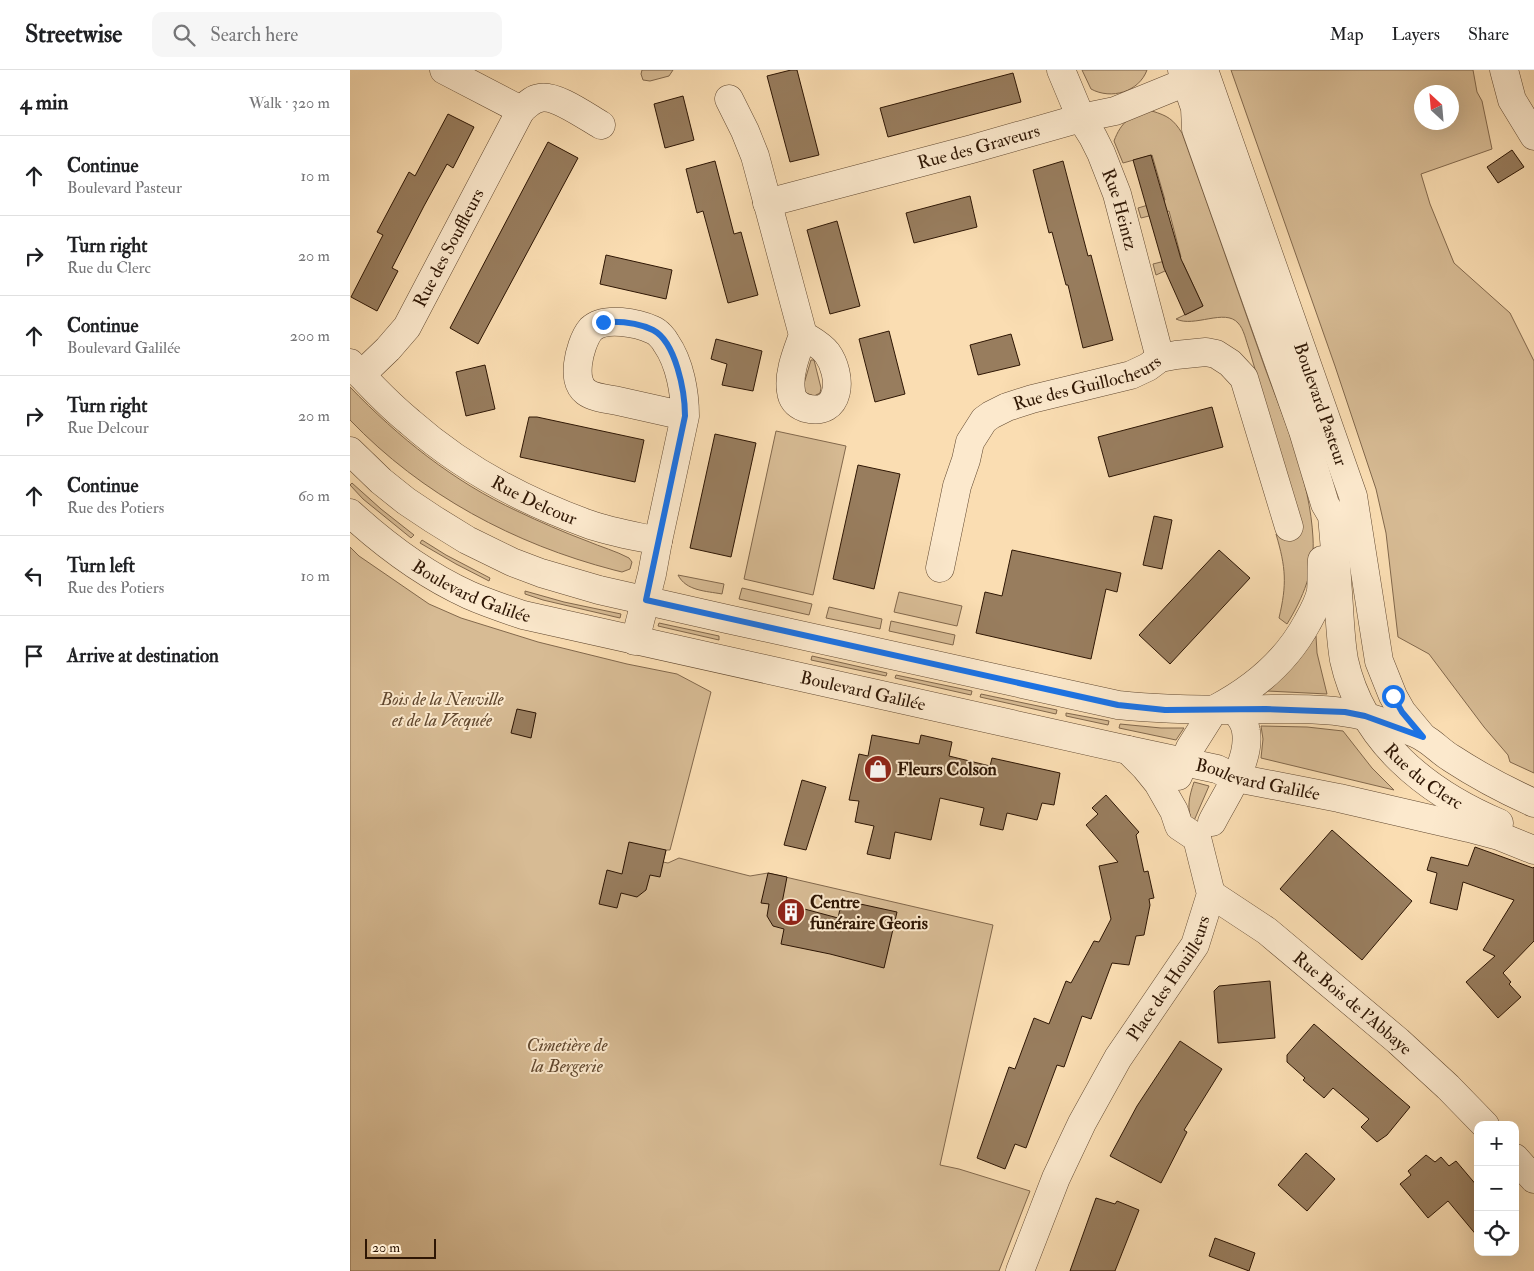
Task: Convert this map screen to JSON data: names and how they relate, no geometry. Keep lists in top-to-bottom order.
{
  "streets": {
    "street": [
      "Rue des Graveurs",
      "Rue Heintz",
      "Rue des Souffleurs",
      "Rue des Guillocheurs",
      "Boulevard Pasteur",
      "Rue Delcour",
      "Boulevard Galilée",
      "Rue du Clerc",
      "Place des Houilleurs",
      "Rue Bois de l'Abbaye"
    ]
  },
  "crossings": [
    ["Rue des Graveurs", "Rue Heintz"],
    ["Rue des Graveurs", "Boulevard Pasteur"],
    ["Rue Heintz", "Rue des Guillocheurs"],
    ["Rue des Souffleurs", "Rue Delcour"],
    ["Boulevard Pasteur", "Rue du Clerc"],
    ["Boulevard Galilée", "Rue du Clerc"],
    ["Place des Houilleurs", "Rue Bois de l'Abbaye"]
  ],
  "parks": ["Bois de la Neuville et de la Vecquée", "Cimetière de la Bergerie"],
  "places": {
    "shop": ["Fleurs Colson"],
    "building": ["Centre funéraire Georis"]
  },
  "scale_bar": "20 m",
  "north": "top left",
  "page": {
    "header": "Streetwise",
    "search": "Search here",
    "nav": ["Map", "Layers", "Share"],
    "heading": ["4 min", "Walk · 320 m"],
    "list": [
      ["Continue", "Boulevard Pasteur", "10 m"],
      ["Turn right", "Rue du Clerc", "20 m"],
      ["Continue", "Boulevard Galilée", "200 m"],
      ["Turn right", "Rue Delcour", "20 m"],
      ["Continue", "Rue des Potiers", "60 m"],
      ["Turn left", "Rue des Potiers", "10 m"],
      "Arrive at destination"
    ],
    "map_buttons": ["+", "−"],
    "scale": "20 m"
  }
}
